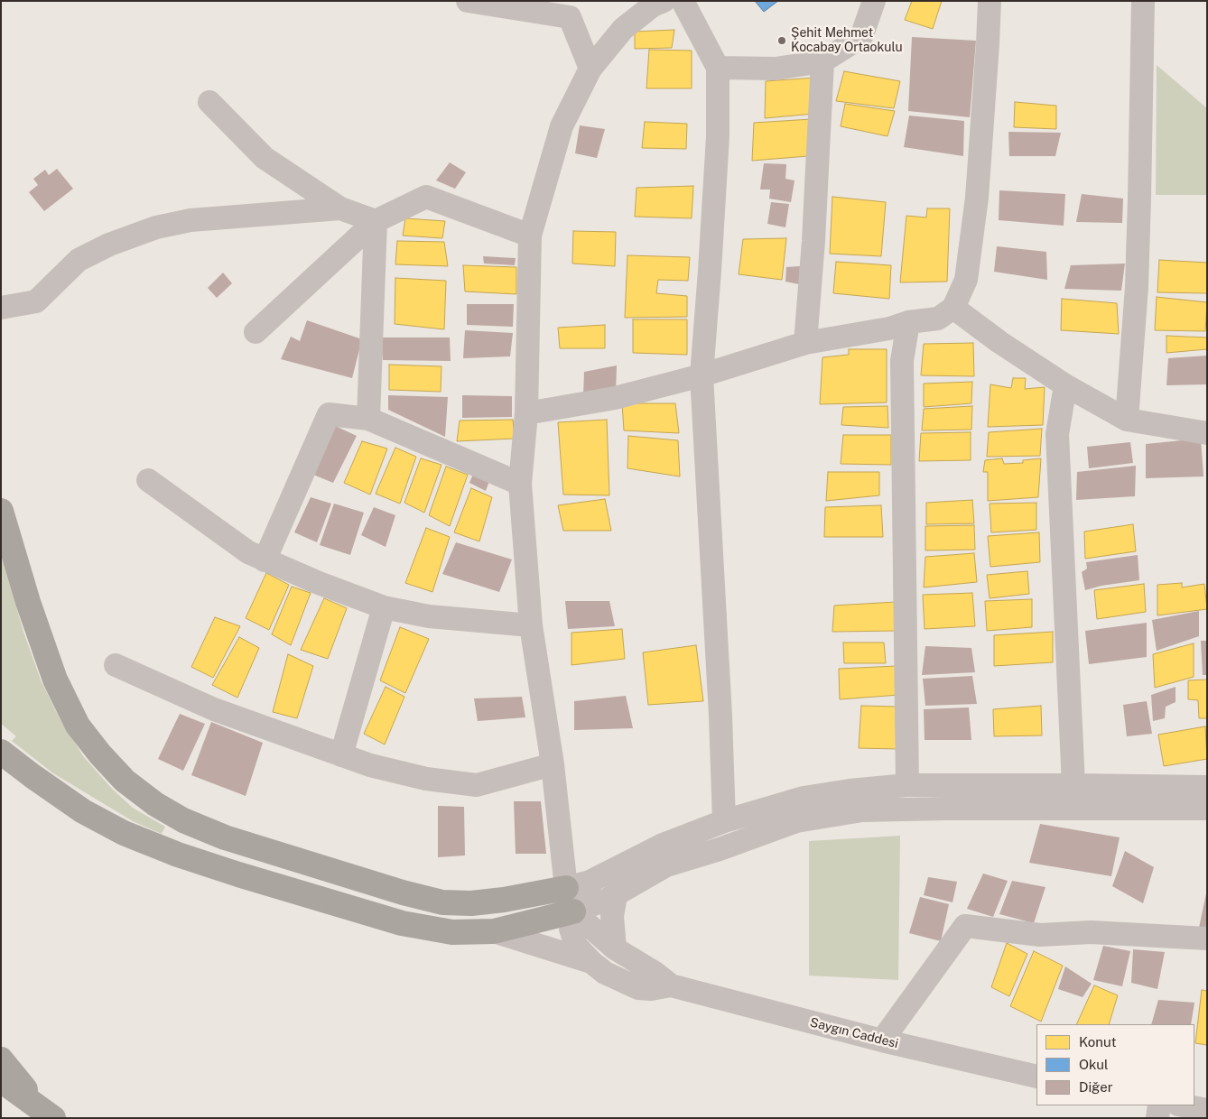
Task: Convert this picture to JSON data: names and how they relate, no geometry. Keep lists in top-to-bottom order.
{
  "streets": {
    "street": ["Saygın Caddesi"]
  },
  "places": ["Şehit Mehmet Kocabay Ortaokulu"],
  "legend": ["Konut", "Okul", "Diğer"]
}
